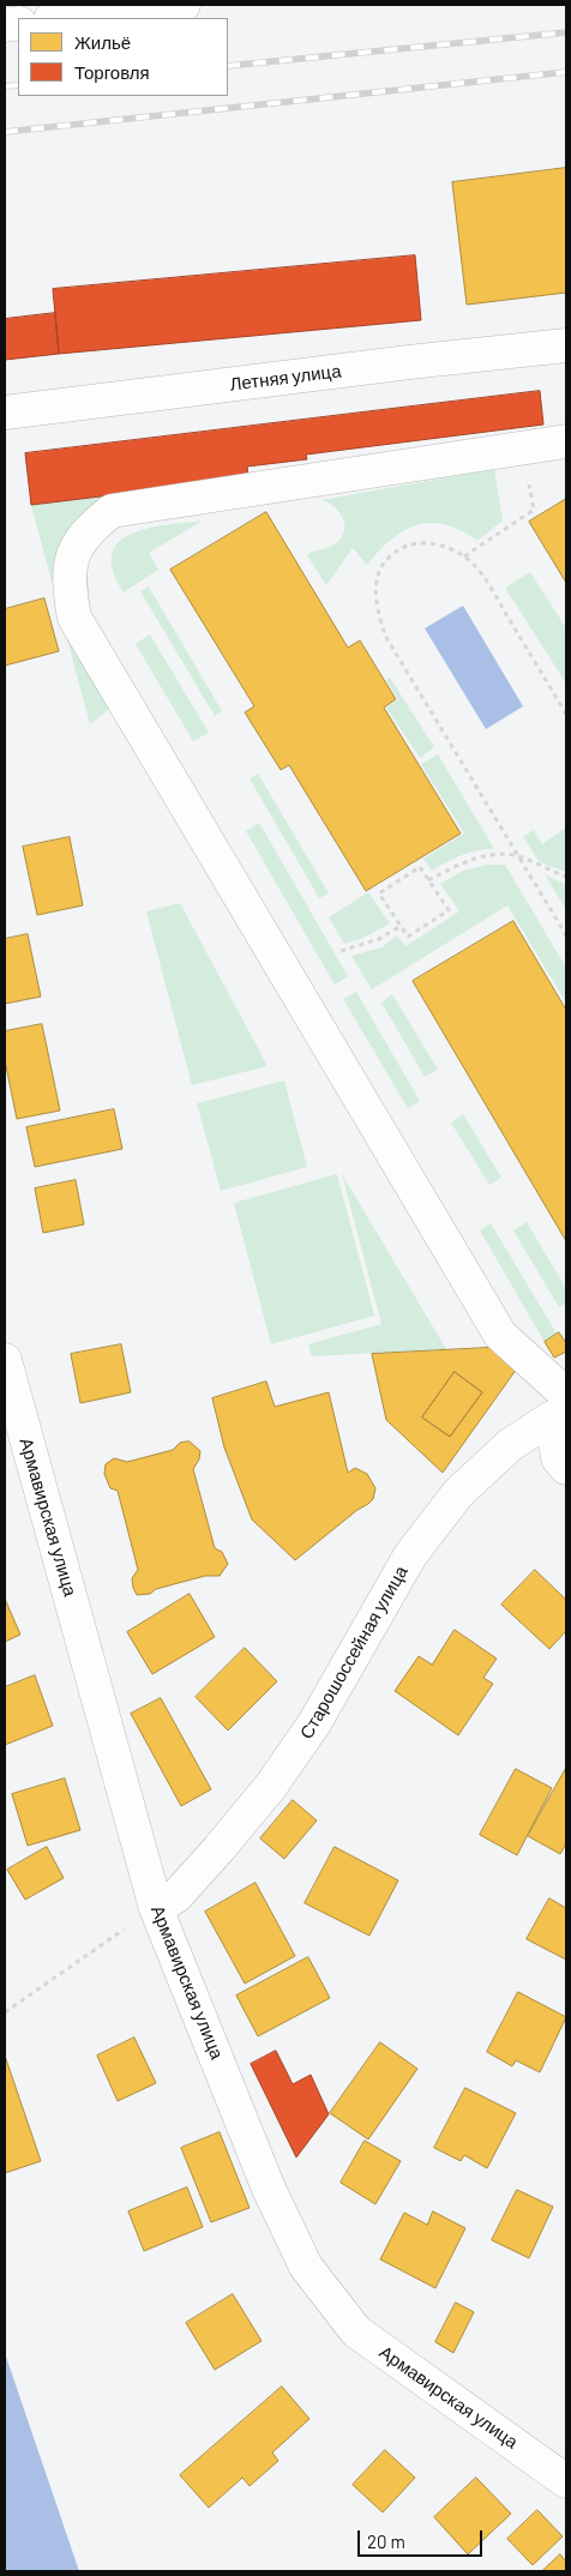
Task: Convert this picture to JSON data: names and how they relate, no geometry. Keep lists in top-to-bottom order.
{
  "streets": {
    "street": ["Летняя улица", "Армавирская улица", "Старошоссейная улица"]
  },
  "crossings": [
    ["Армавирская улица", "Старошоссейная улица"]
  ],
  "legend": ["Жильё", "Торговля"],
  "scale_bar": "20 m"
}
